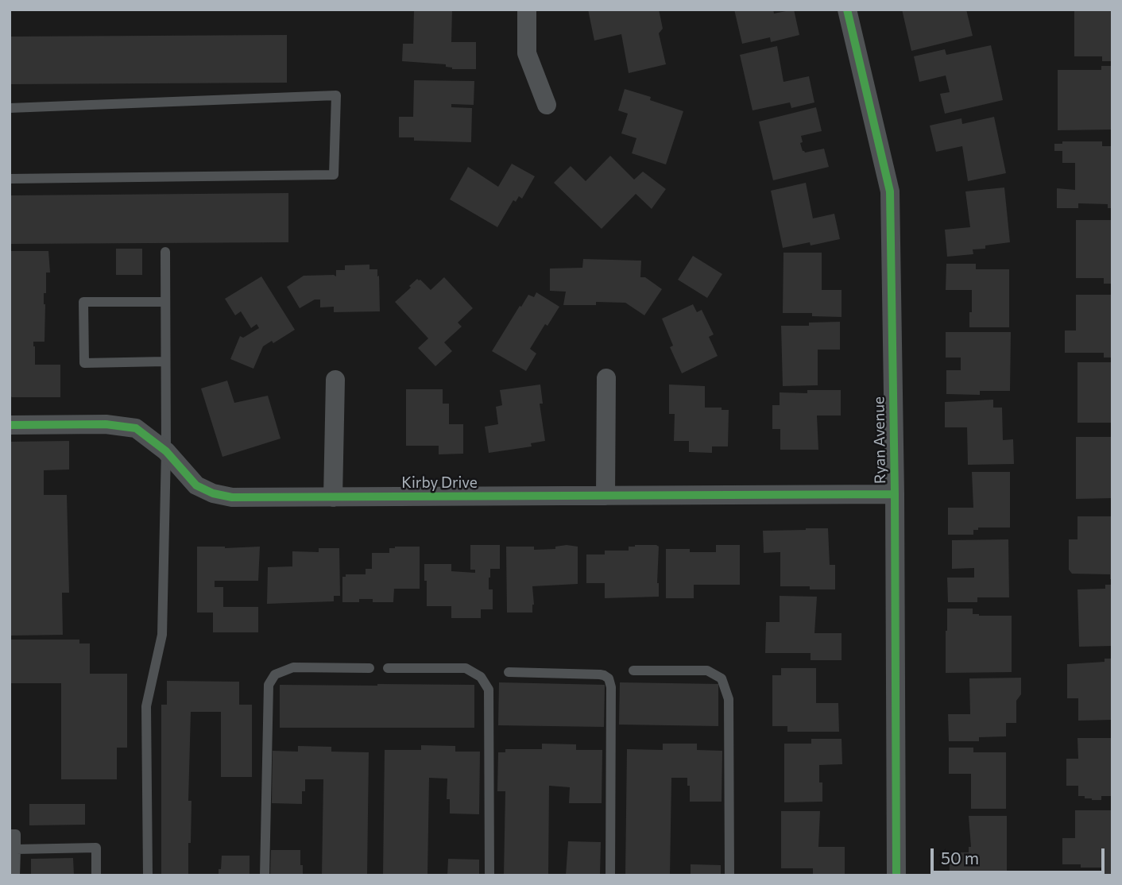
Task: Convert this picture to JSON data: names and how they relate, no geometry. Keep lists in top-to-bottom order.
{
  "streets": {
    "street": ["Ryan Avenue", "Kirby Drive"]
  },
  "crossings": [
    ["Ryan Avenue", "Kirby Drive"]
  ],
  "scale_bar": "50 m"
}
